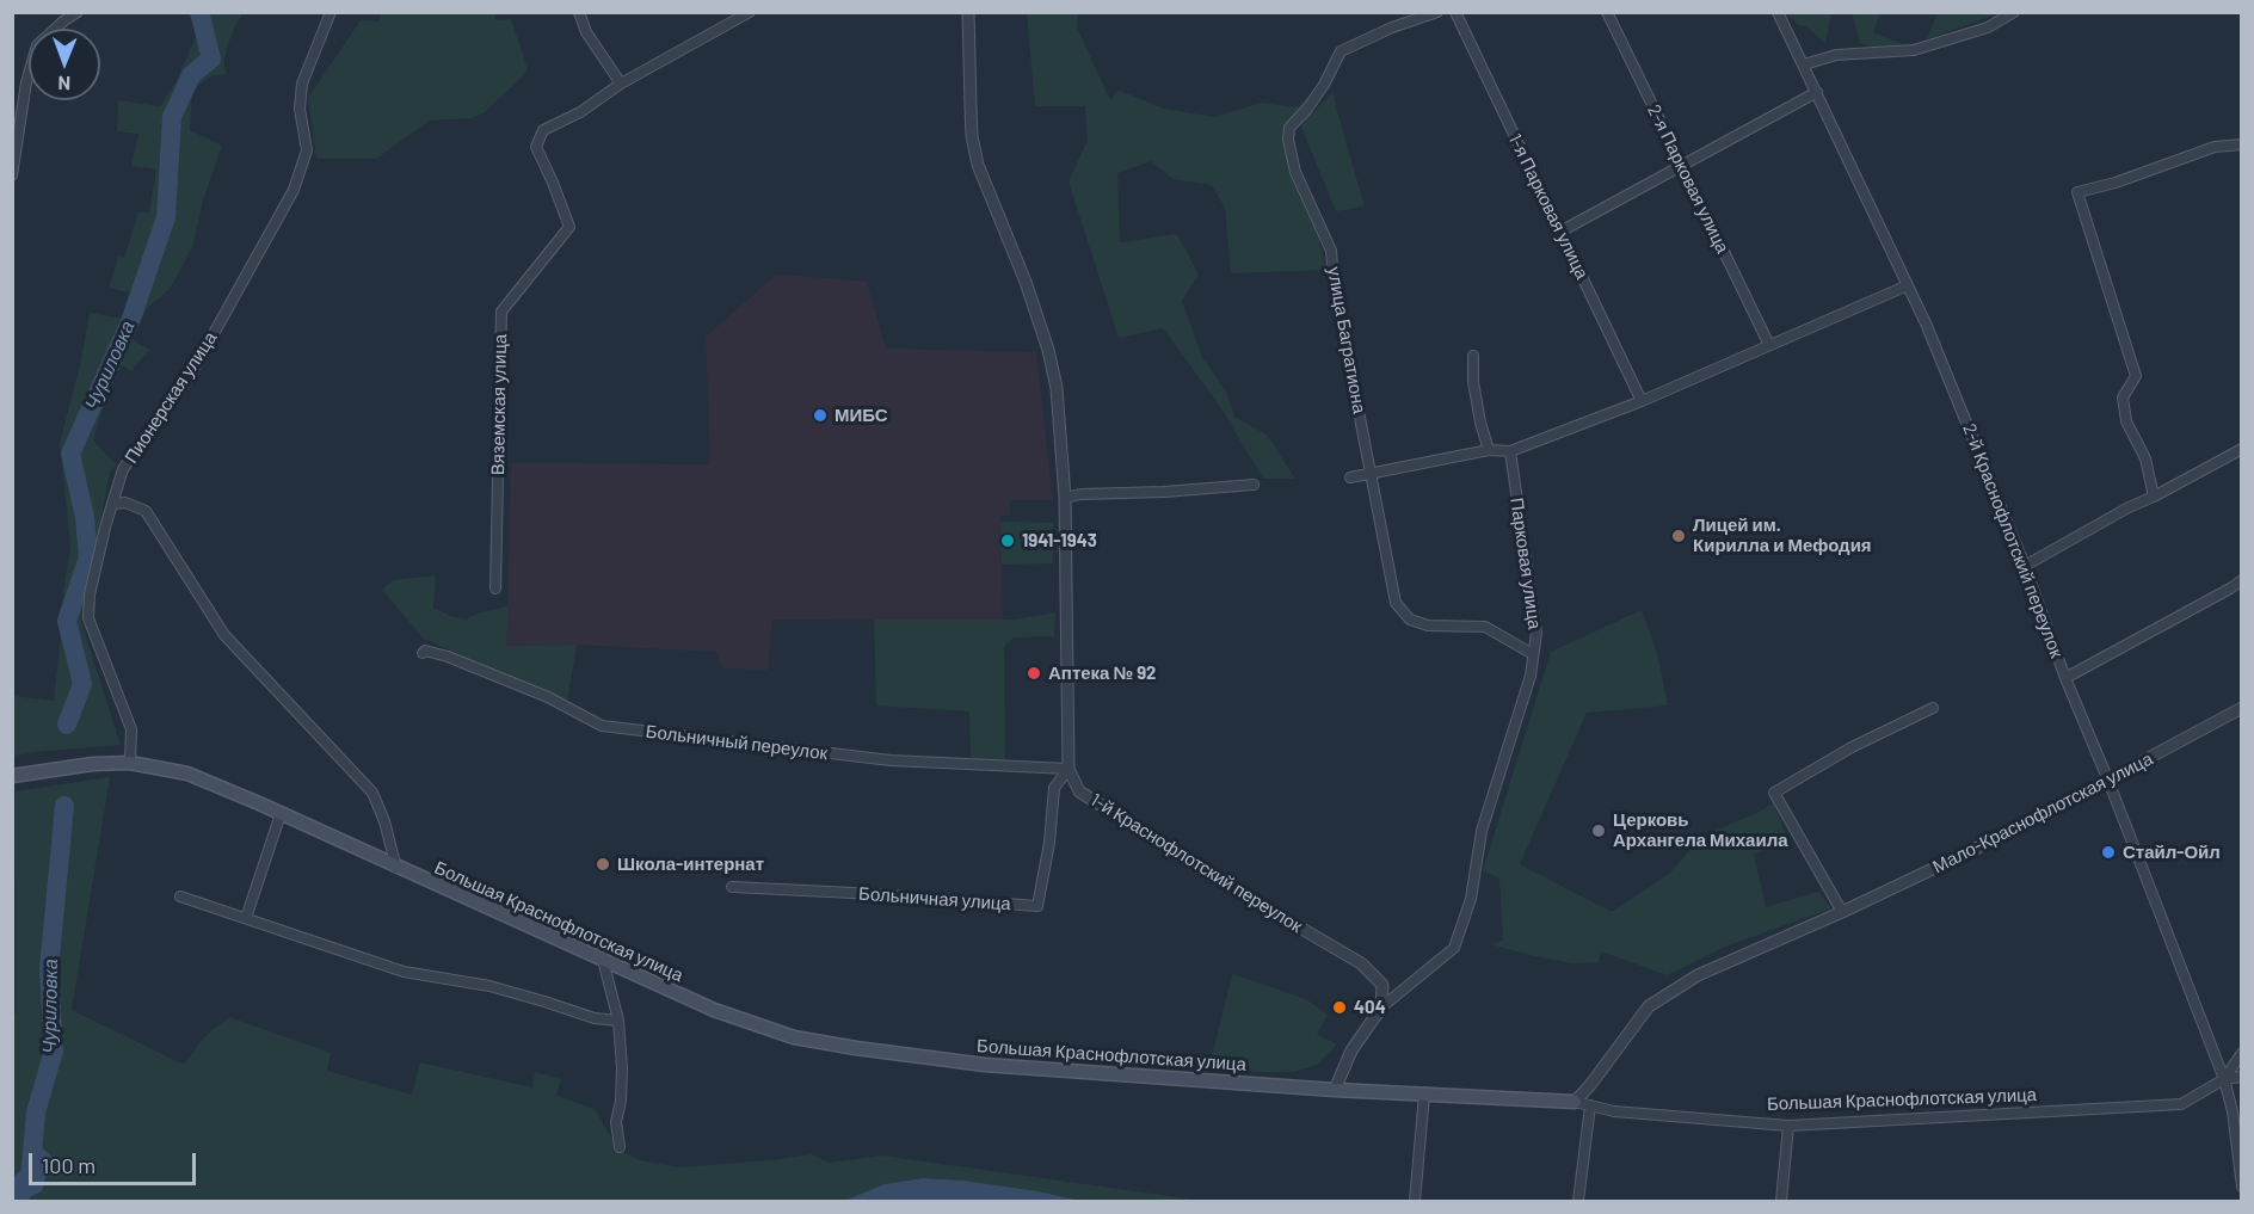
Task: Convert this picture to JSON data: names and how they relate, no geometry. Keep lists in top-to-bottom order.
{
  "streets": {
    "main road": ["Большая Краснофлотская улица"],
    "street": [
      "2-я Парковая улица",
      "1-я Парковая улица",
      "улица Багратиона",
      "Пионерская улица",
      "Вяземская улица",
      "2-й Краснофлотский переулок",
      "Парковая улица",
      "Больничный переулок",
      "Мало-Краснофлотская улица",
      "1-й Краснофлотский переулок",
      "Больничная улица"
    ]
  },
  "crossings": [
    ["улица Багратиона", "Парковая улица"],
    ["Пионерская улица", "Большая Краснофлотская улица"],
    ["2-й Краснофлотский переулок", "Мало-Краснофлотская улица"],
    ["2-й Краснофлотский переулок", "Большая Краснофлотская улица"],
    ["Парковая улица", "1-й Краснофлотский переулок"],
    ["Парковая улица", "Большая Краснофлотская улица"],
    ["Больничный переулок", "1-й Краснофлотский переулок"],
    ["Больничный переулок", "Больничная улица"],
    ["Мало-Краснофлотская улица", "Большая Краснофлотская улица"],
    ["1-й Краснофлотский переулок", "Больничная улица"]
  ],
  "water": ["Чуриловка"],
  "places": [
    "МИБС",
    "Лицей им. Кирилла и Мефодия",
    "1941-1943",
    "Аптека № 92",
    "Церковь Архангела Михаила",
    "Стайл-Ойл",
    "Школа-интернат",
    "404"
  ],
  "scale_bar": "100 m",
  "north": "bottom"
}
